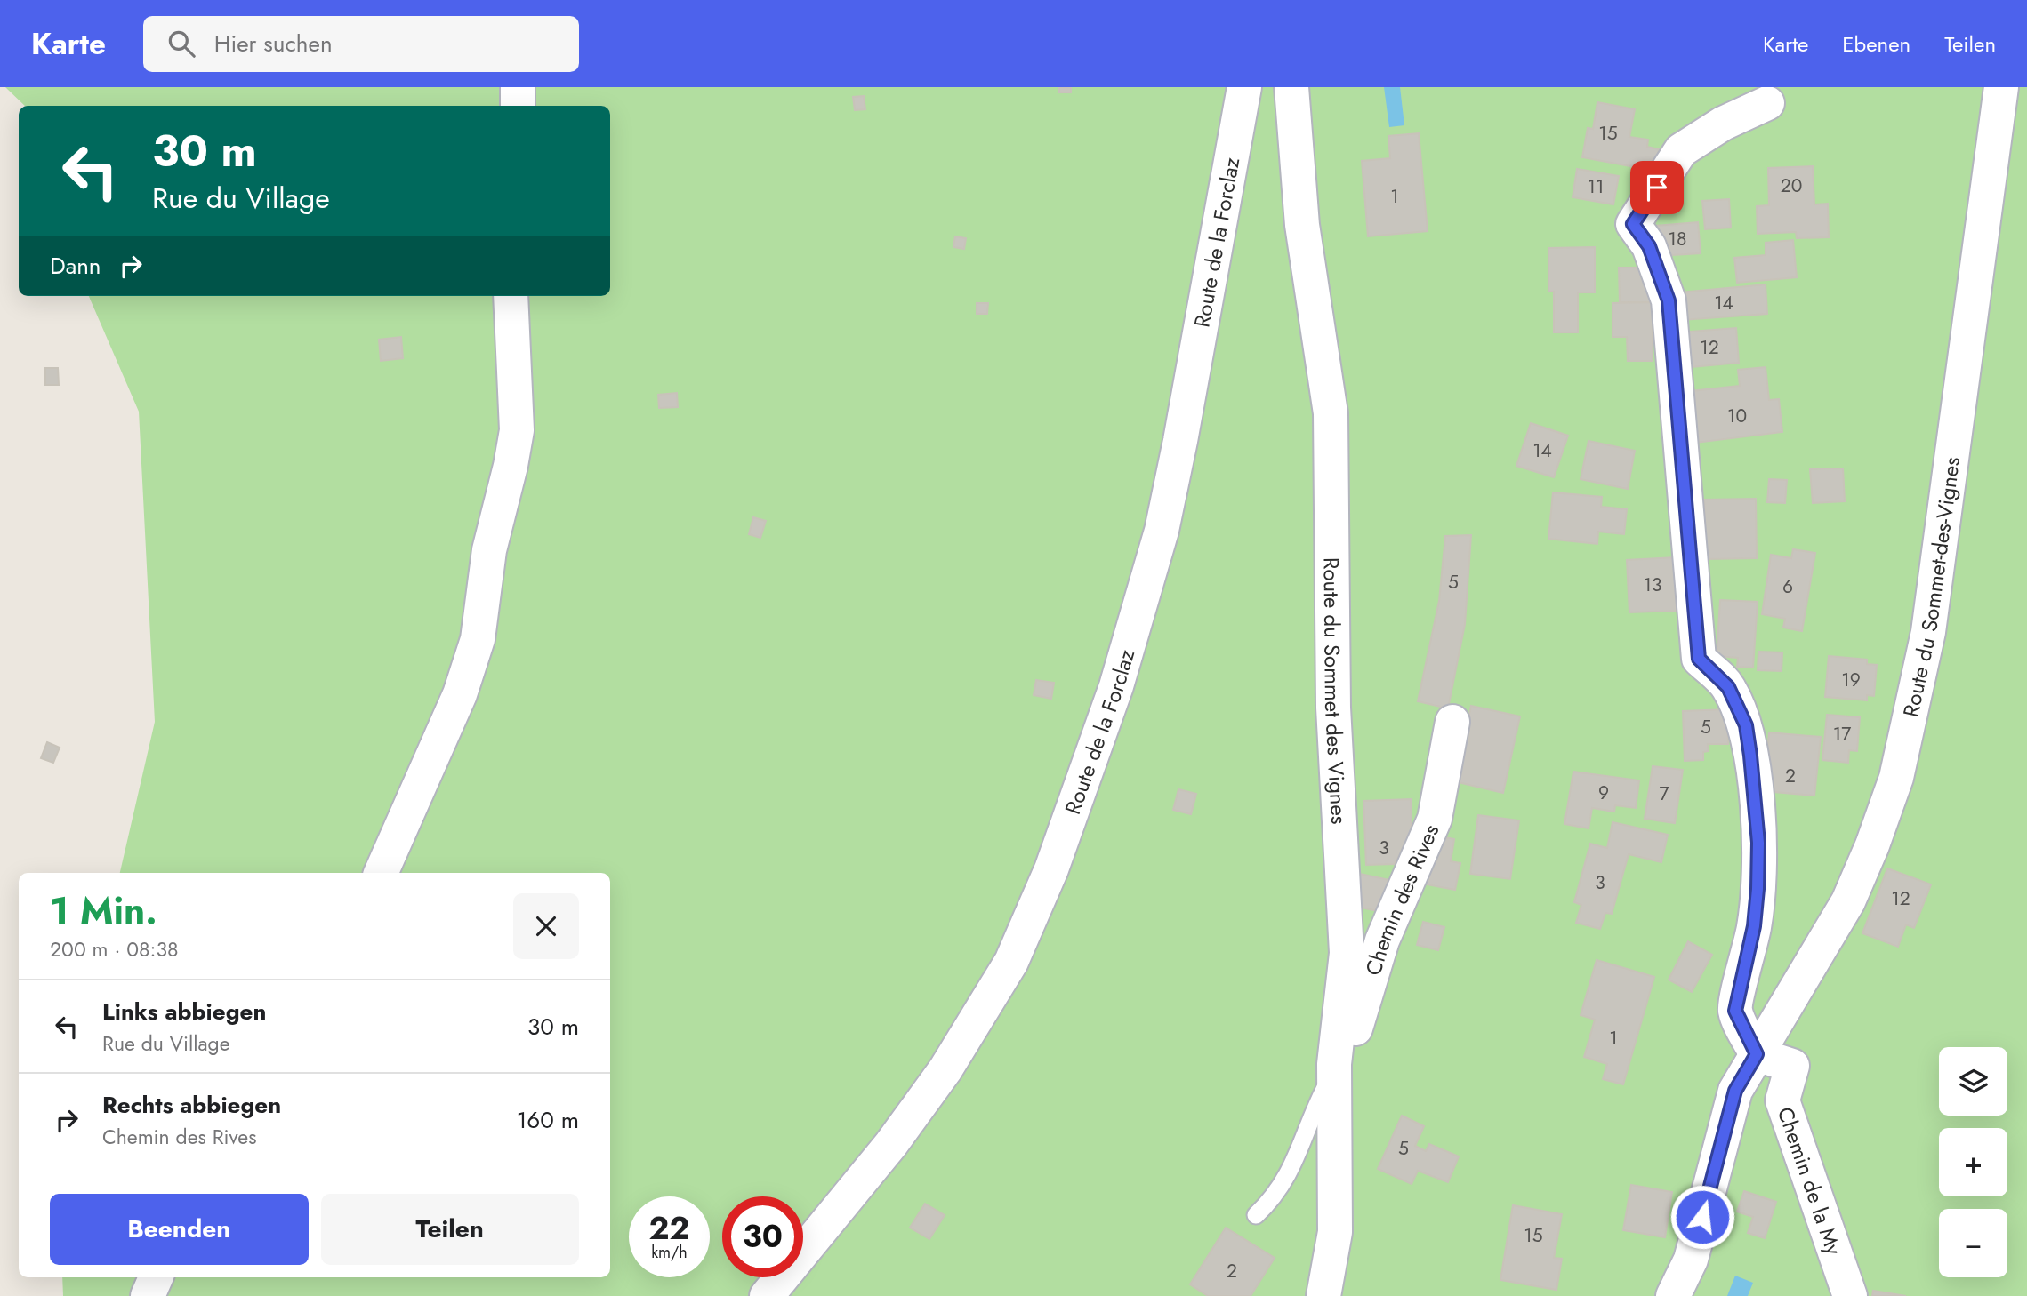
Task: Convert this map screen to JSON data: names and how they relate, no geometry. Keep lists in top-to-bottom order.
{
  "streets": {
    "street": [
      "Route de la Forclaz",
      "Route du Sommet-des-Vignes",
      "Route du Sommet des Vignes",
      "Chemin des Rives",
      "Chemin de la My"
    ]
  },
  "crossings": [
    ["Route du Sommet-des-Vignes", "Chemin de la My"],
    ["Route du Sommet des Vignes", "Chemin des Rives"]
  ],
  "house_numbers": [
    "15",
    "20",
    "11",
    "1",
    "18",
    "14",
    "12",
    "10",
    "14",
    "5",
    "13",
    "6",
    "19",
    "5",
    "17",
    "2",
    "9",
    "7",
    "3",
    "3",
    "12",
    "1",
    "5",
    "15",
    "2"
  ],
  "page": {
    "header": "Karte",
    "search": "Hier suchen",
    "nav": ["Karte", "Ebenen", "Teilen"],
    "turn": ["30 m", "Rue du Village"],
    "then": "Dann",
    "heading": ["1 Min.", "200 m · 08:38"],
    "list": [
      {
        "name": "Links abbiegen",
        "note": "Rue du Village",
        "value": "30 m"
      },
      {
        "name": "Rechts abbiegen",
        "note": "Chemin des Rives",
        "value": "160 m"
      }
    ],
    "map_buttons": ["+", "−"],
    "buttons": ["Beenden", "Teilen"],
    "speed": "22 km/h",
    "limit": "30"
  }
}
